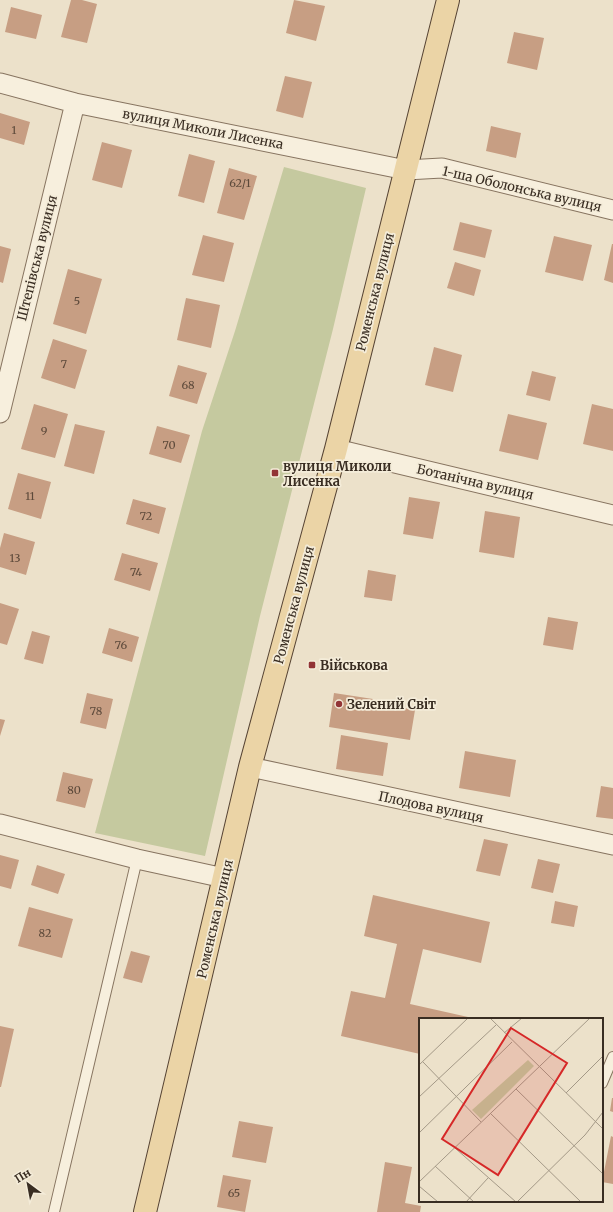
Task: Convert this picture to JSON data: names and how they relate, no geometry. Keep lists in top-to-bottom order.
{
  "streets": {
    "main road": ["Роменська вулиця"],
    "street": [
      "вулиця Миколи Лисенка",
      "1-ша Оболонська вулиця",
      "Штепівська вулиця",
      "Ботанічна вулиця",
      "Плодова вулиця"
    ]
  },
  "crossings": [
    ["вулиця Миколи Лисенка", "1-ша Оболонська вулиця"],
    ["вулиця Миколи Лисенка", "Штепівська вулиця"],
    ["вулиця Миколи Лисенка", "Роменська вулиця"],
    ["1-ша Оболонська вулиця", "Роменська вулиця"],
    ["Роменська вулиця", "Ботанічна вулиця"],
    ["Роменська вулиця", "Плодова вулиця"]
  ],
  "places": {
    "transit": ["вулиця Миколи Лисенка", "Військова"],
    "other": ["Зелений Світ"]
  },
  "house_numbers": [
    "1",
    "62/1",
    "5",
    "7",
    "68",
    "9",
    "70",
    "11",
    "72",
    "13",
    "74",
    "76",
    "78",
    "80",
    "82",
    "65"
  ],
  "north": "top left"
}
